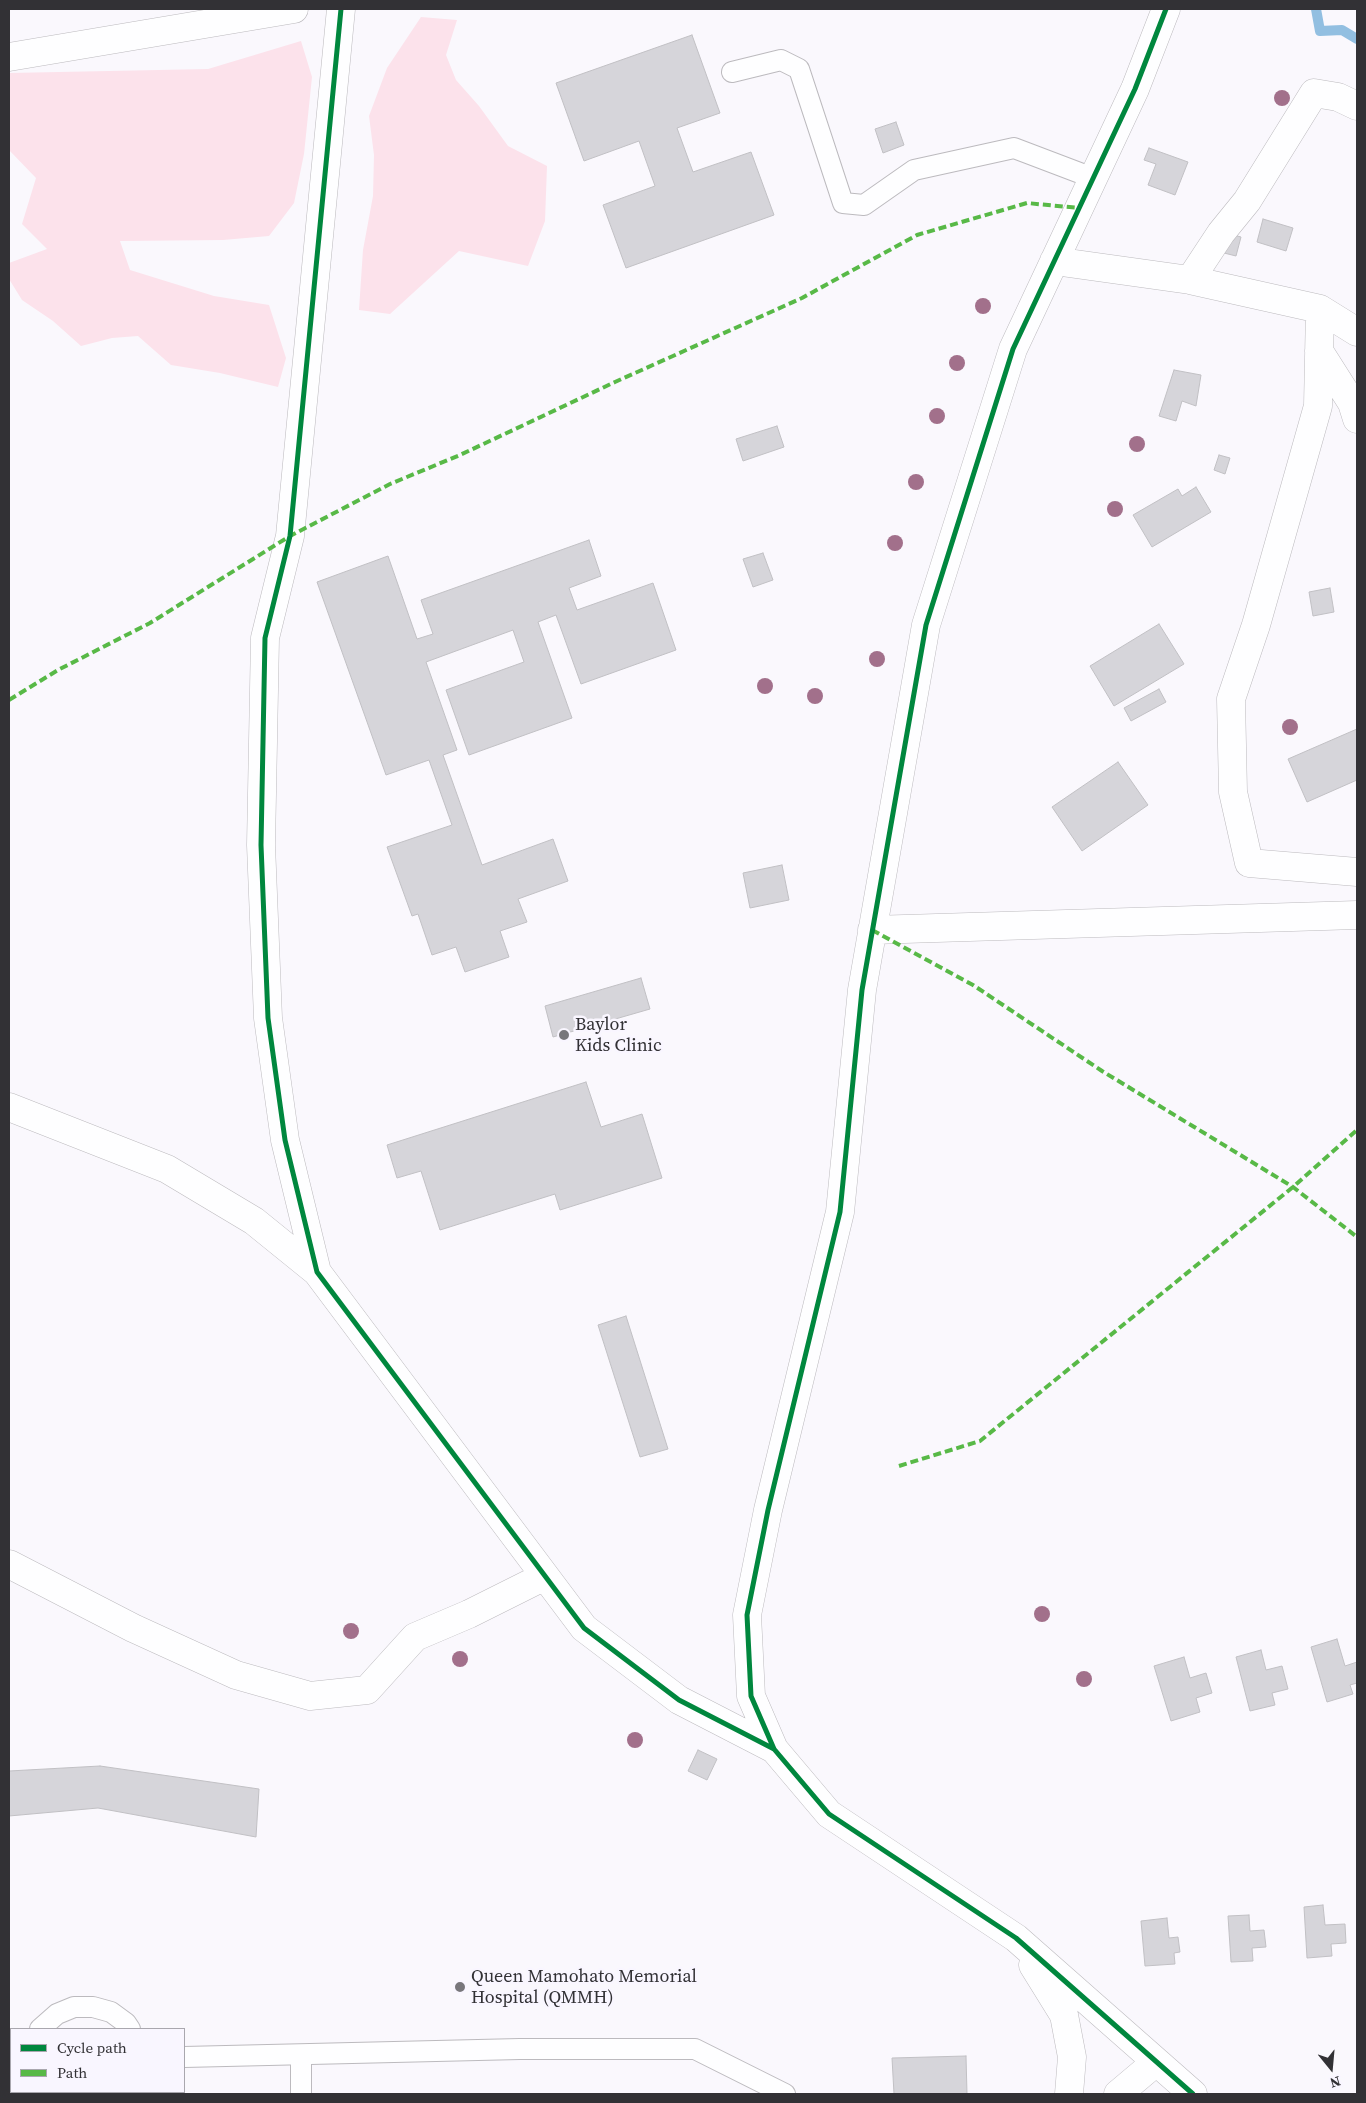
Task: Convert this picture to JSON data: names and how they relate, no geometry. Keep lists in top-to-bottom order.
{
  "places": ["Baylor Kids Clinic", "Queen Mamohato Memorial Hospital (QMMH)"],
  "legend": ["Cycle path", "Path"],
  "north": "bottom"
}
